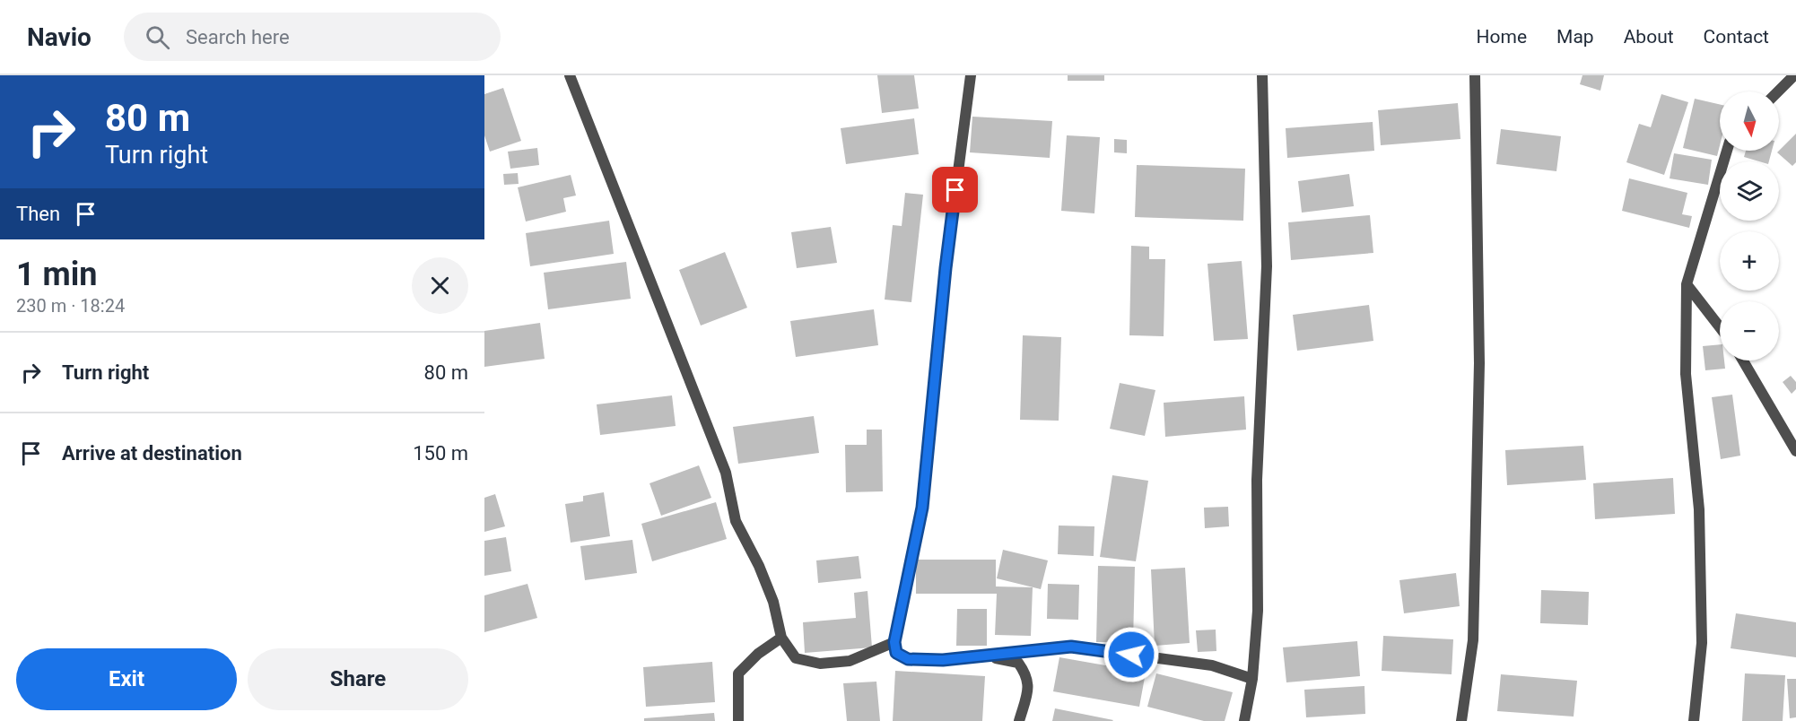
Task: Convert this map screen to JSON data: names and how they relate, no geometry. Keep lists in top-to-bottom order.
{
  "north": "bottom",
  "page": {
    "header": "Navio",
    "search": "Search here",
    "nav": [
      "Home",
      "Map",
      "About",
      "Contact"
    ],
    "turn": ["80 m", "Turn right"],
    "map_buttons": ["+", "−"],
    "then": "Then",
    "heading": ["1 min", "230 m · 18:24"],
    "list": [
      {
        "name": "Turn right",
        "value": "80 m"
      },
      {
        "name": "Arrive at destination",
        "value": "150 m"
      }
    ],
    "buttons": ["Exit", "Share"]
  }
}
